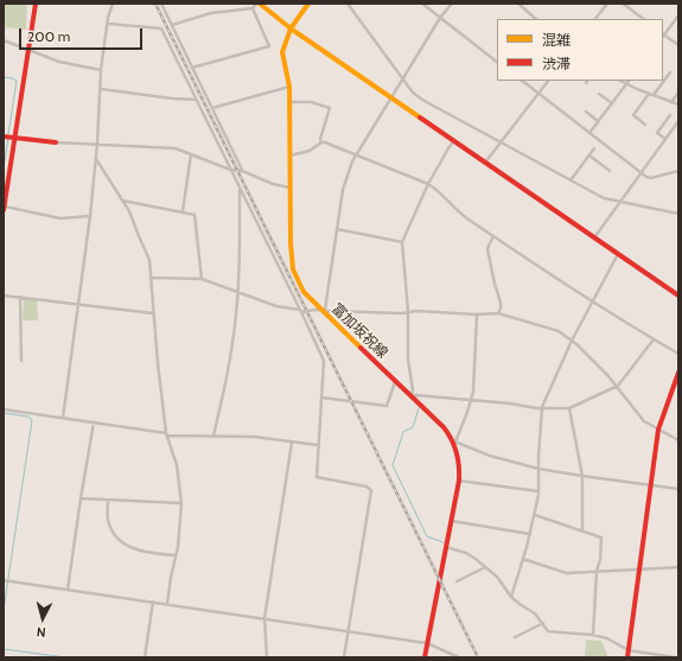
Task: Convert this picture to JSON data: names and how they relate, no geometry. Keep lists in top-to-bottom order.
{
  "streets": {
    "street": ["富加坂祝線"]
  },
  "legend": ["混雑", "渋滞"],
  "scale_bar": "200 m",
  "north": "bottom"
}
